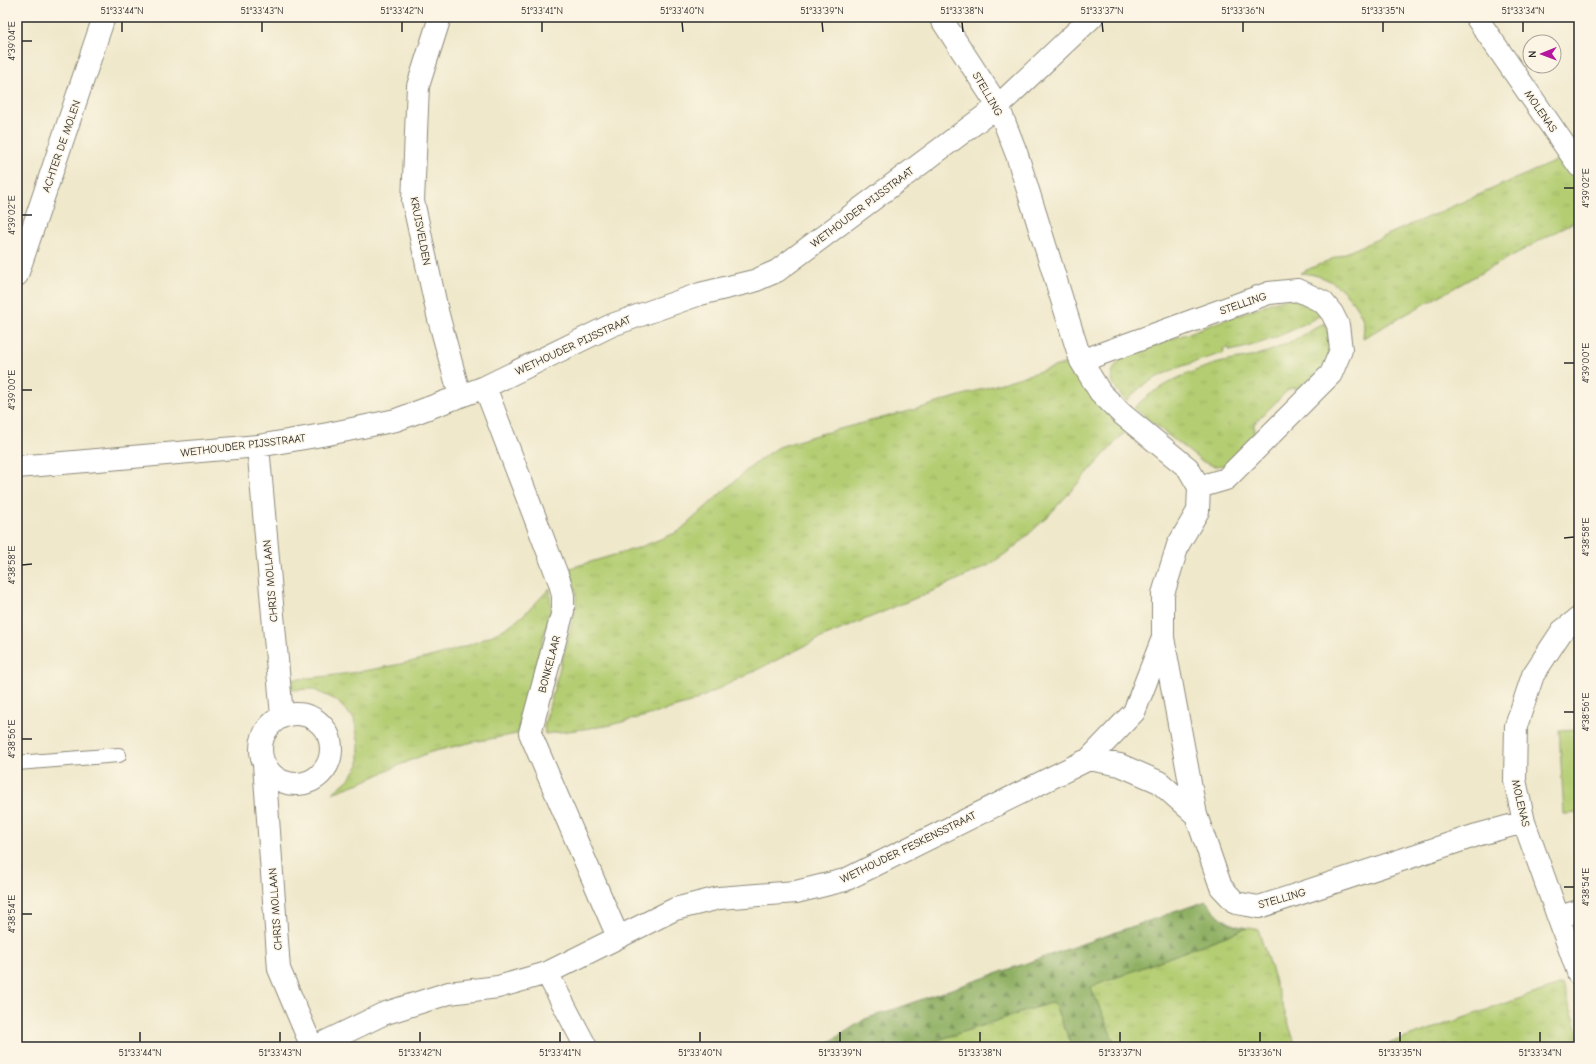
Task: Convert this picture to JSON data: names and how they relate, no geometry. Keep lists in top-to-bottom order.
{
  "streets": {
    "street": [
      "STELLING",
      "MOLENAS",
      "ACHTER DE MOLEN",
      "WETHOUDER PIJSSTRAAT",
      "KRUISVELDEN",
      "CHRIS MOLLAAN",
      "BONKELAAR",
      "WETHOUDER FESKENSSTRAAT"
    ]
  },
  "crossings": [
    ["STELLING", "MOLENAS"],
    ["STELLING", "WETHOUDER PIJSSTRAAT"],
    ["STELLING", "WETHOUDER FESKENSSTRAAT"],
    ["WETHOUDER PIJSSTRAAT", "KRUISVELDEN"],
    ["WETHOUDER PIJSSTRAAT", "CHRIS MOLLAAN"],
    ["WETHOUDER PIJSSTRAAT", "BONKELAAR"],
    ["CHRIS MOLLAAN", "WETHOUDER FESKENSSTRAAT"],
    ["BONKELAAR", "WETHOUDER FESKENSSTRAAT"]
  ],
  "north": "left",
  "coordinates": [
    "51°33'44\"N",
    "51°33'43\"N",
    "51°33'42\"N",
    "51°33'41\"N",
    "51°33'40\"N",
    "51°33'39\"N",
    "51°33'38\"N",
    "51°33'37\"N",
    "51°33'36\"N",
    "51°33'35\"N",
    "51°33'34\"N",
    "4°39'04\"E",
    "4°39'02\"E",
    "4°39'00\"E",
    "4°38'58\"E",
    "4°38'56\"E",
    "4°38'54\"E"
  ]
}
